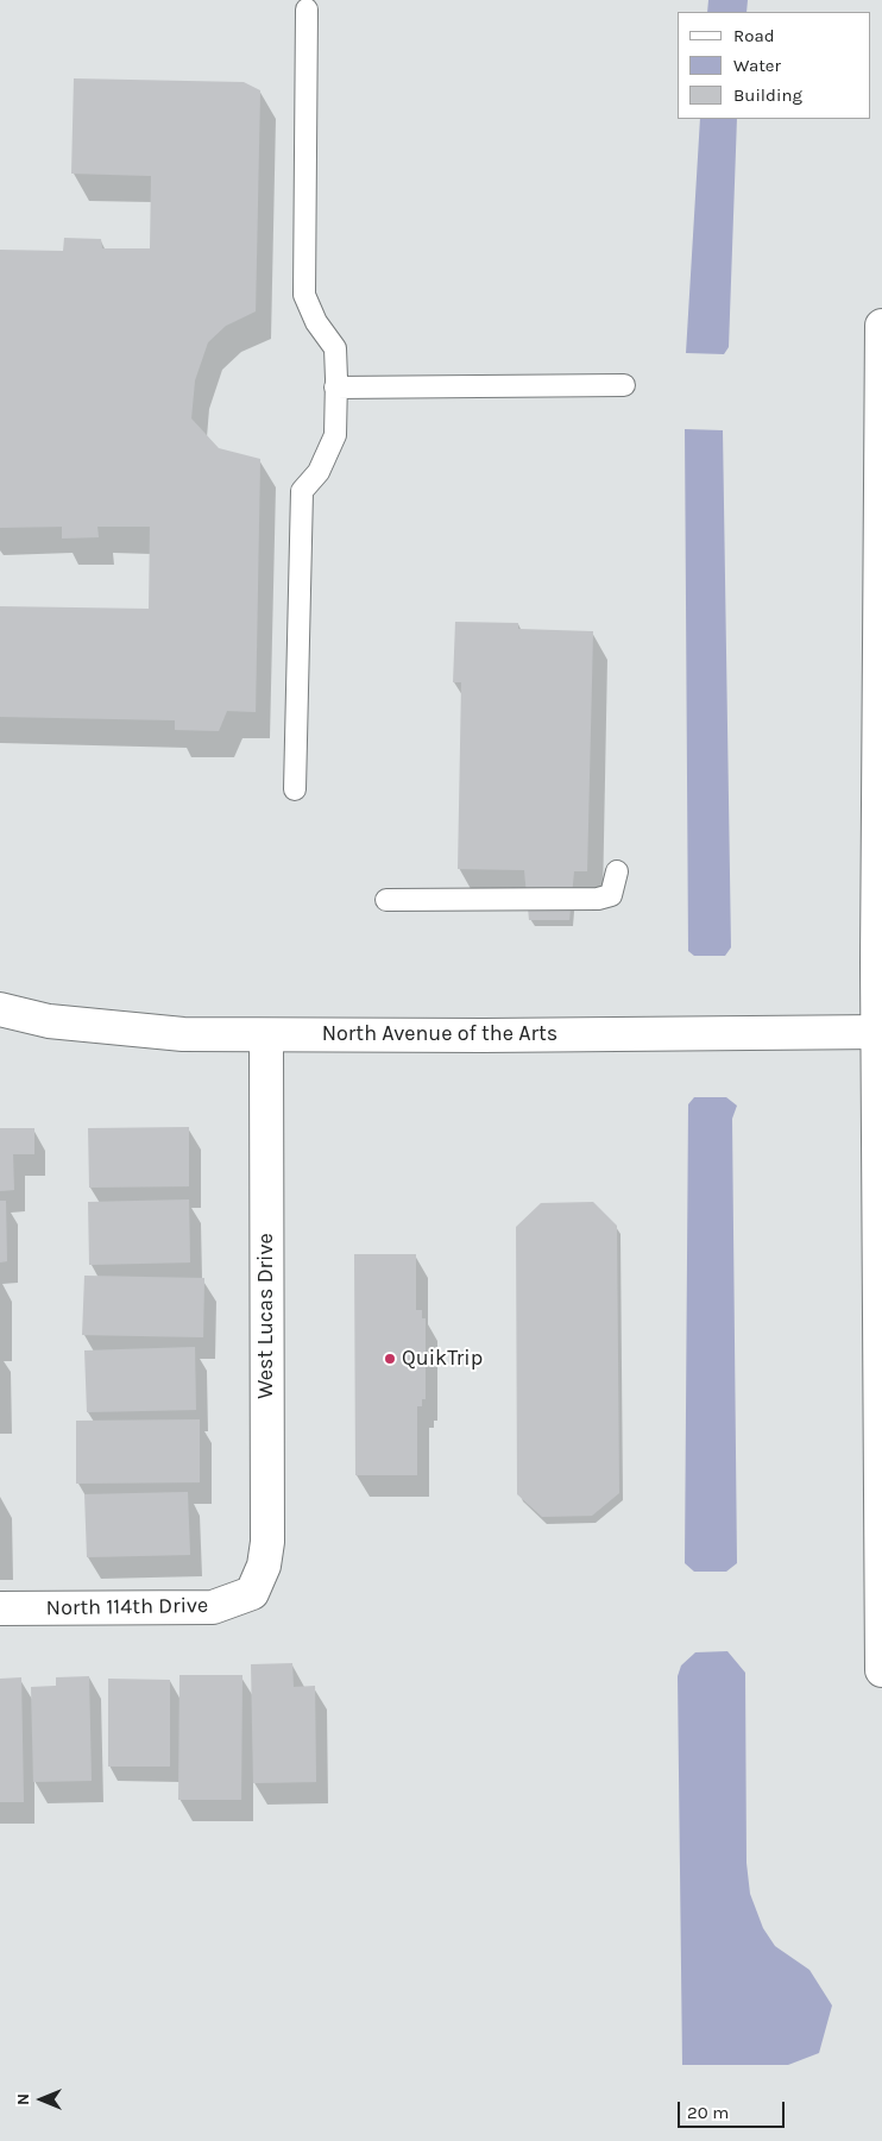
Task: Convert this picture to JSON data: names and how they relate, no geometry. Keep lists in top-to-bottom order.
{
  "streets": {
    "street": ["North Avenue of the Arts", "West Lucas Drive", "North 114th Drive"]
  },
  "crossings": [
    ["North Avenue of the Arts", "West Lucas Drive"],
    ["West Lucas Drive", "North 114th Drive"]
  ],
  "places": ["QuikTrip"],
  "legend": ["Road", "Water", "Building"],
  "scale_bar": "20 m",
  "north": "left"
}
